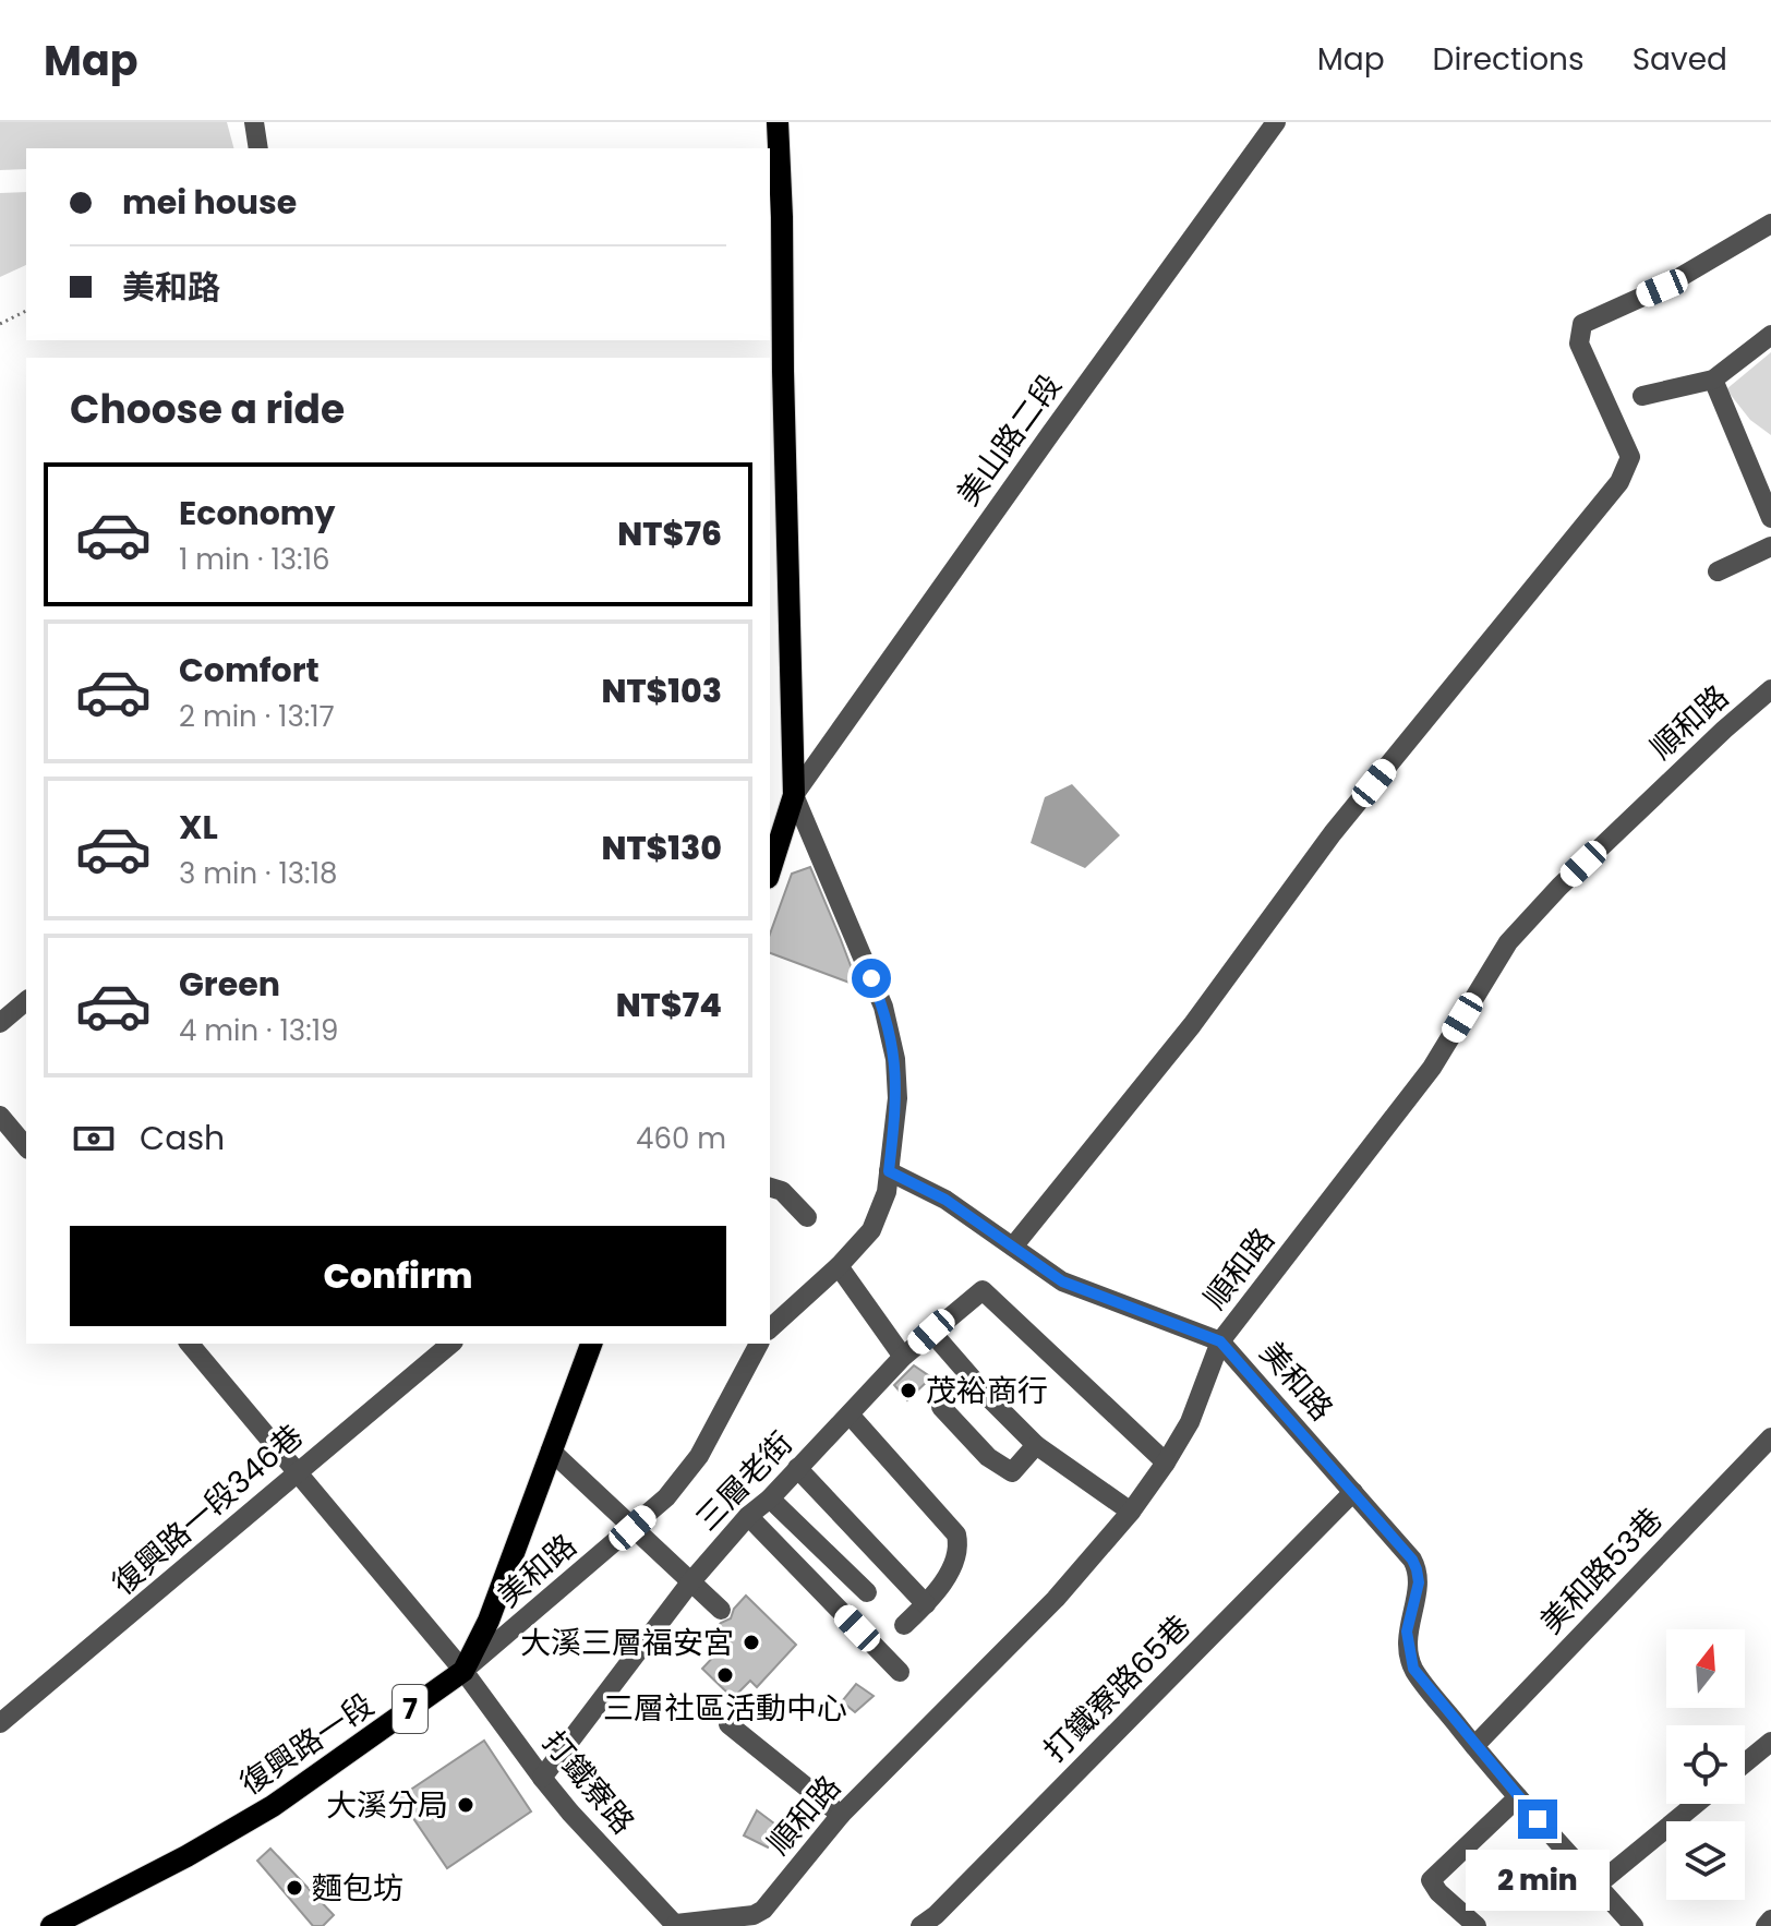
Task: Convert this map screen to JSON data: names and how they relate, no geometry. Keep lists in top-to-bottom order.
{
  "streets": {
    "main road": ["7", "復興路一段"],
    "street": [
      "美山路二段",
      "順和路",
      "美和路",
      "三層老街",
      "復興路一段346巷",
      "美和路53巷",
      "打鐵寮路65巷",
      "打鐵寮路"
    ]
  },
  "crossings": [
    ["順和路", "美和路"],
    ["順和路", "三層老街"],
    ["順和路", "打鐵寮路"],
    ["美和路", "美和路53巷"],
    ["美和路", "打鐵寮路65巷"],
    ["美和路", "復興路一段"],
    ["美和路", "打鐵寮路"],
    ["三層老街", "打鐵寮路"],
    ["復興路一段346巷", "打鐵寮路"],
    ["復興路一段", "打鐵寮路"]
  ],
  "places": [
    "茂裕商行",
    "大溪三層福安宮",
    "三層社區活動中心",
    "大溪分局",
    "麵包坊"
  ],
  "north": "top",
  "page": {
    "header": "Map",
    "nav": ["Map", "Directions", "Saved"],
    "banner": ["mei house", "美和路"],
    "heading": "Choose a ride",
    "list": [
      {
        "name": "Economy",
        "note": "1 min · 13:16",
        "value": "NT$76"
      },
      {
        "name": "Comfort",
        "note": "2 min · 13:17",
        "value": "NT$103"
      },
      {
        "name": "XL",
        "note": "3 min · 13:18",
        "value": "NT$130"
      },
      {
        "name": "Green",
        "note": "4 min · 13:19",
        "value": "NT$74"
      }
    ],
    "pay": ["Cash", "460 m"],
    "buttons": "Confirm",
    "bubble": "2 min"
  }
}
